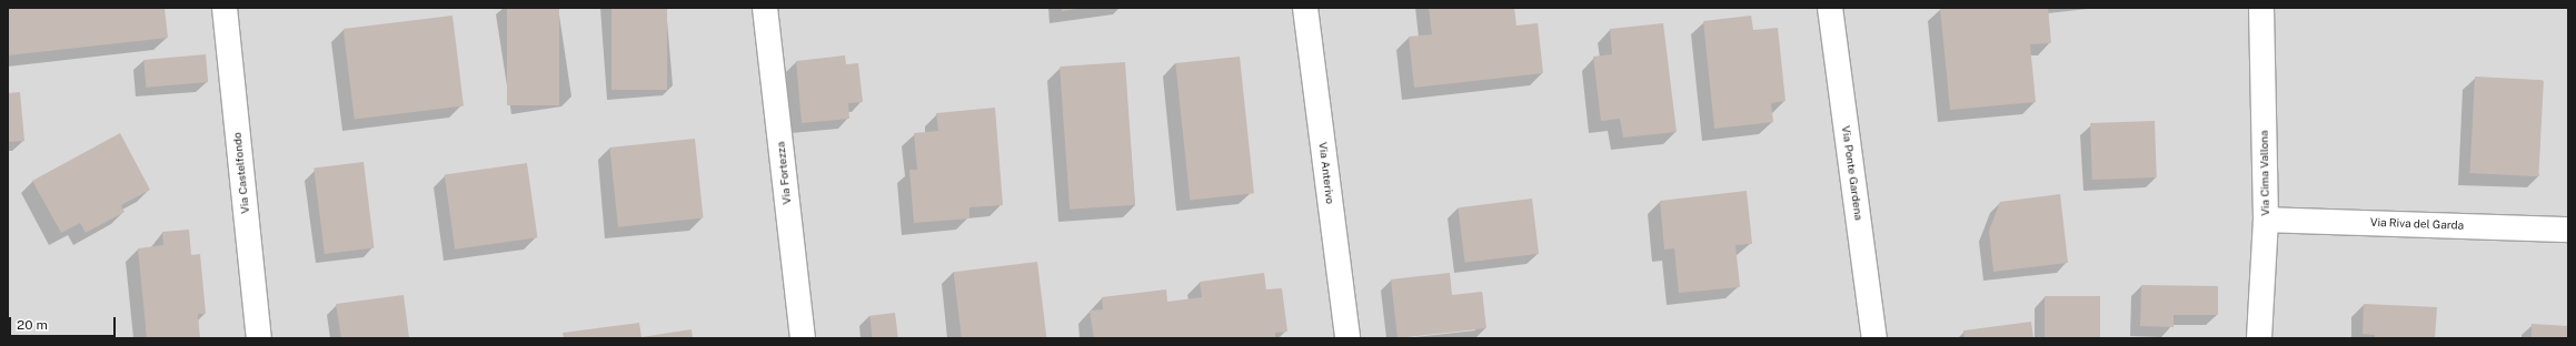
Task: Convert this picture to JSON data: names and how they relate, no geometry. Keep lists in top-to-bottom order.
{
  "streets": {
    "street": [
      "Via Castelfondo",
      "Via Fortezza",
      "Via Anterivo",
      "Via Ponte Gardena",
      "Via Cima Vallona",
      "Via Riva del Garda"
    ]
  },
  "crossings": [
    ["Via Cima Vallona", "Via Riva del Garda"]
  ],
  "scale_bar": "20 m"
}
